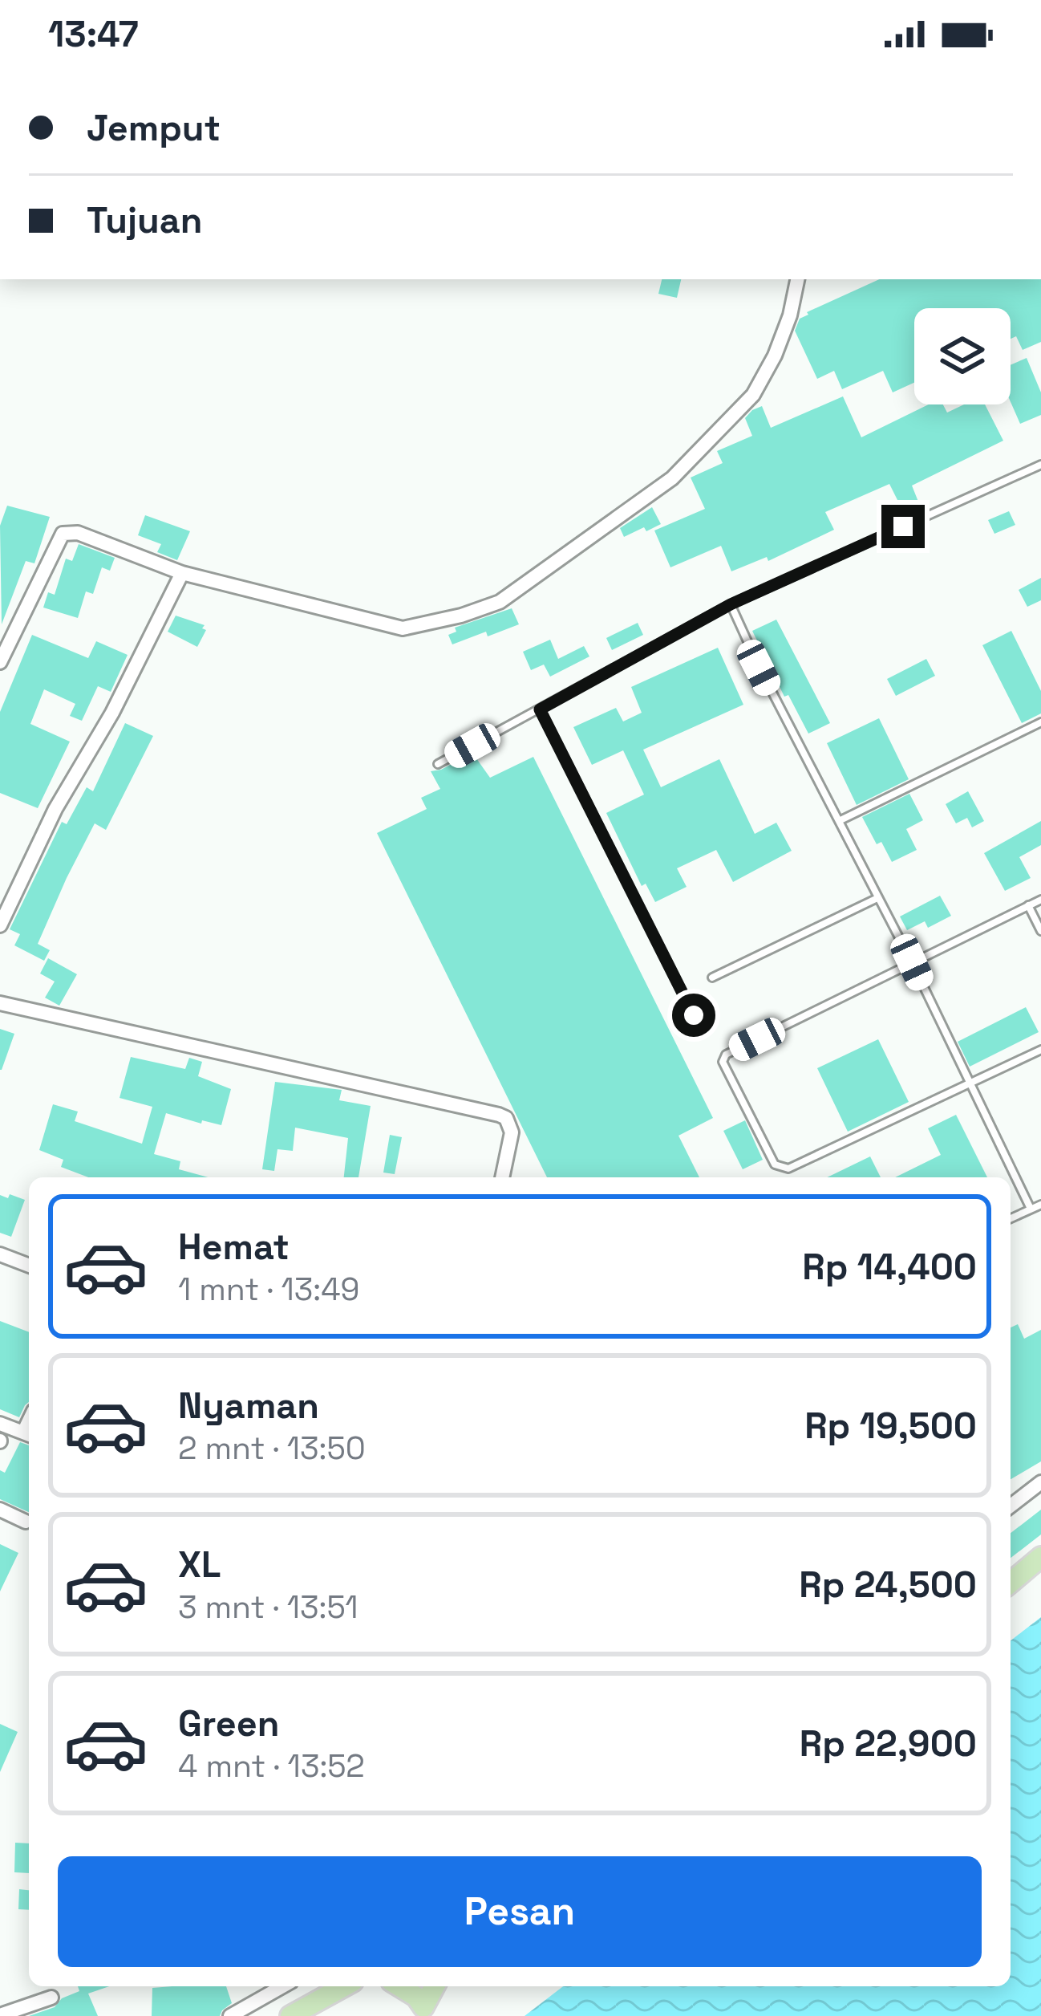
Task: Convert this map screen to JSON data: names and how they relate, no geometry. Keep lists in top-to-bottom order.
{
  "page": {
    "status": "13:47",
    "banner": ["Jemput", "Tujuan"],
    "list": [
      {
        "name": "Hemat",
        "note": "1 mnt · 13:49",
        "value": "Rp 14,400"
      },
      {
        "name": "Nyaman",
        "note": "2 mnt · 13:50",
        "value": "Rp 19,500"
      },
      {
        "name": "XL",
        "note": "3 mnt · 13:51",
        "value": "Rp 24,500"
      },
      {
        "name": "Green",
        "note": "4 mnt · 13:52",
        "value": "Rp 22,900"
      }
    ],
    "buttons": "Pesan"
  }
}
